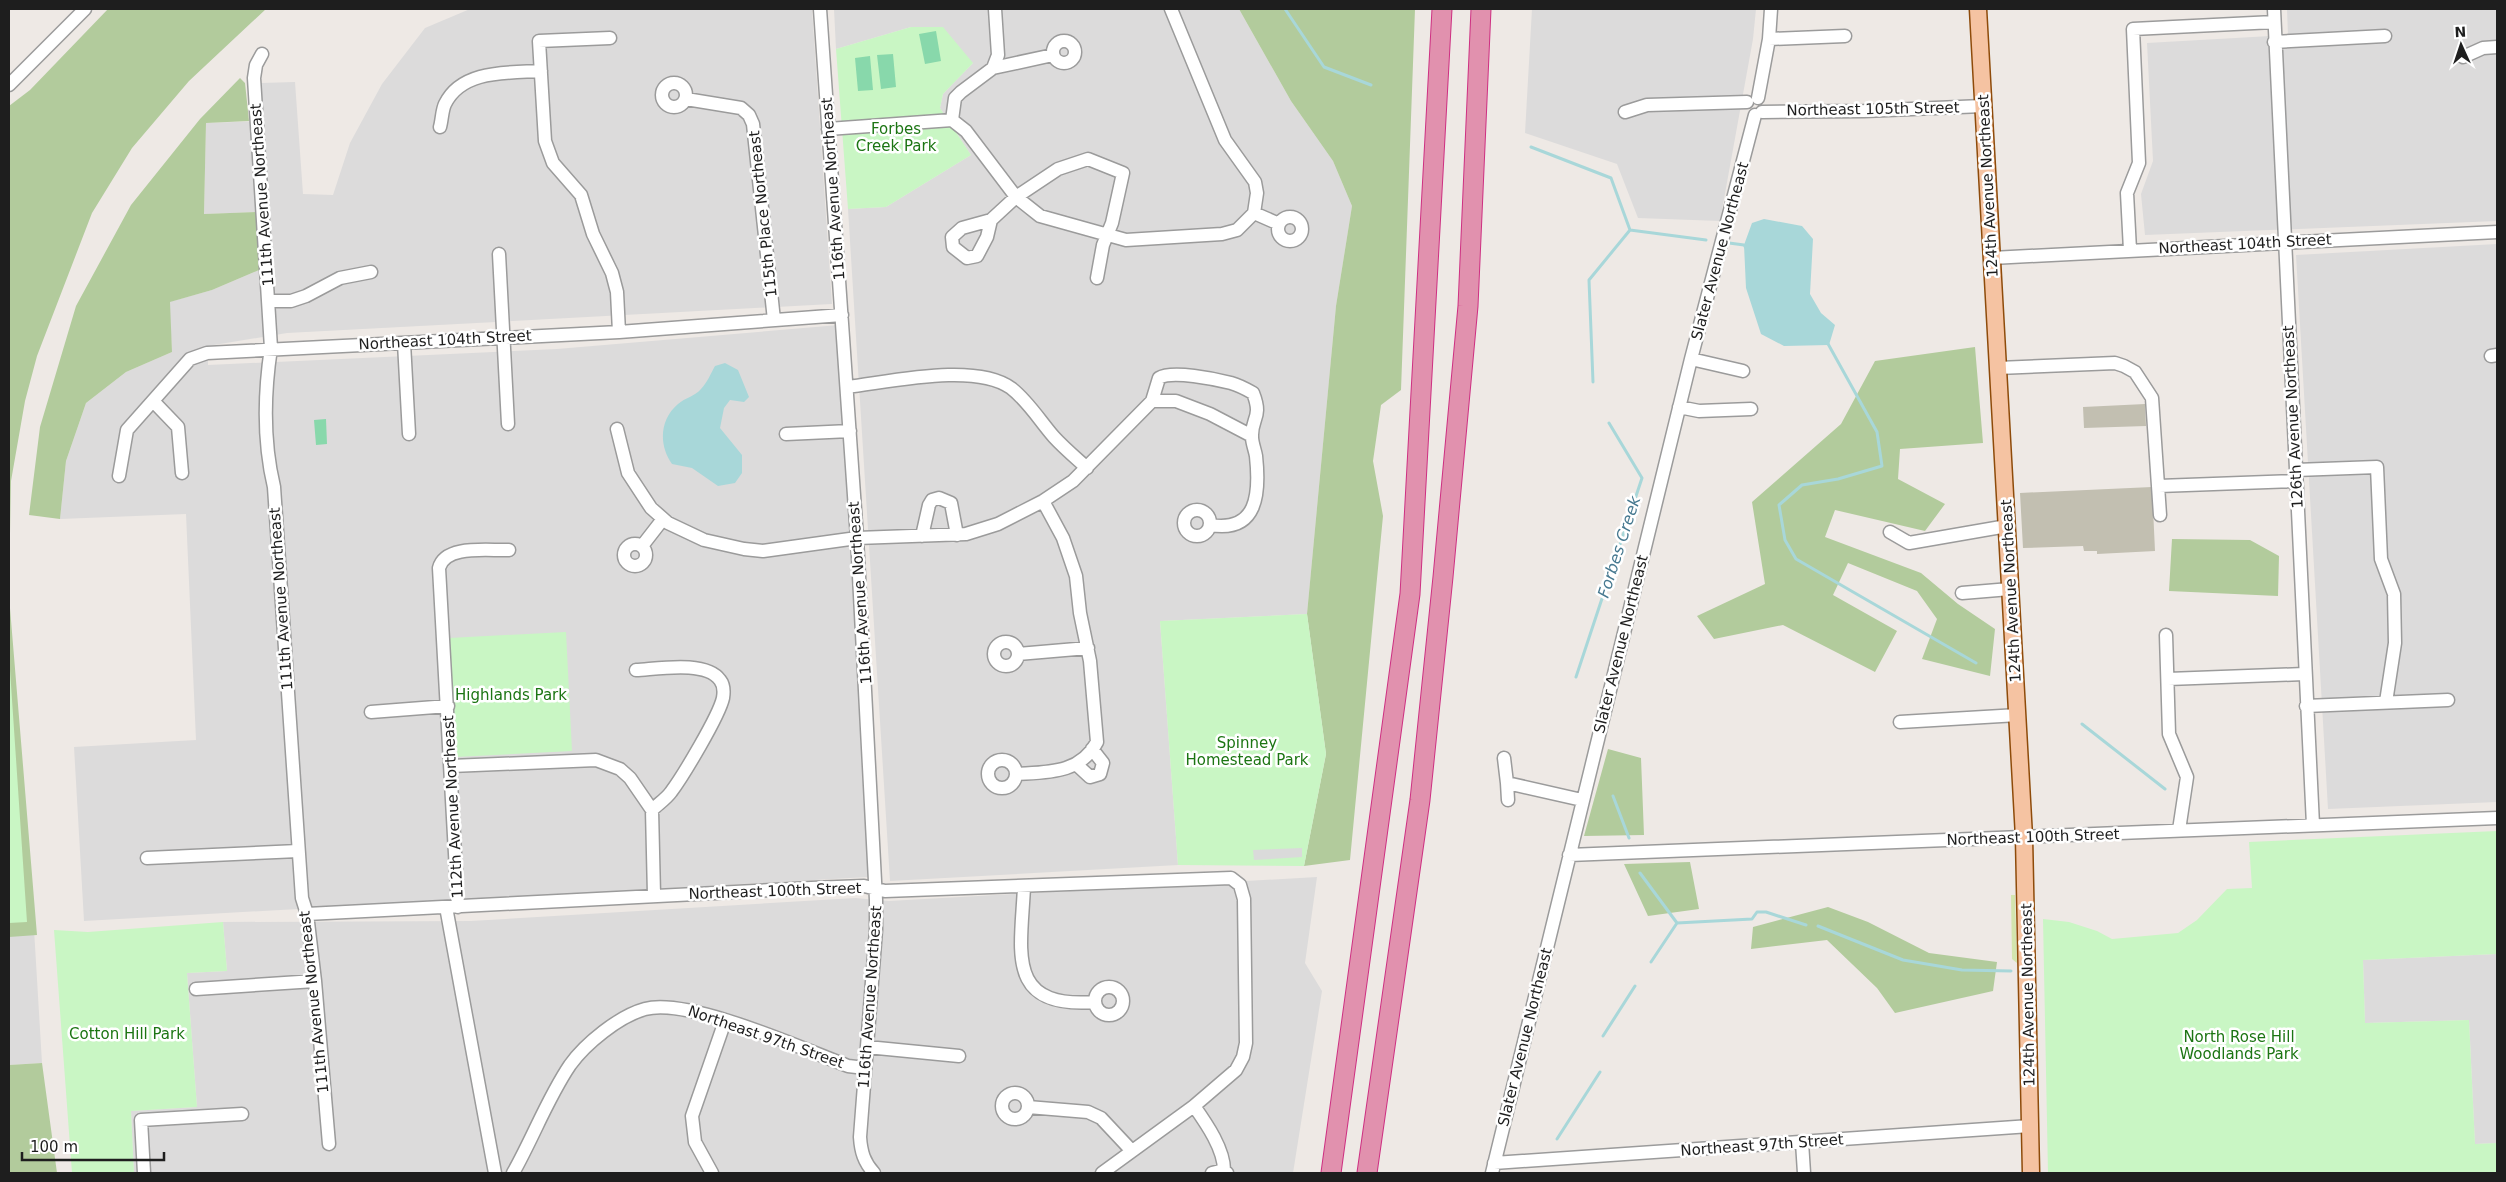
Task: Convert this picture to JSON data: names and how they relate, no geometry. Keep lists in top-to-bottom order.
{
  "streets": {
    "main road": ["124th Avenue Northeast"],
    "street": [
      "Northeast 105th Street",
      "116th Avenue Northeast",
      "111th Avenue Northeast",
      "115th Place Northeast",
      "Northeast 104th Street",
      "Slater Avenue Northeast",
      "126th Avenue Northeast",
      "112th Avenue Northeast",
      "Northeast 100th Street",
      "Northeast 97th Street"
    ]
  },
  "crossings": [
    ["Northeast 105th Street", "124th Avenue Northeast"],
    ["Northeast 105th Street", "Slater Avenue Northeast"],
    ["124th Avenue Northeast", "Northeast 104th Street"],
    ["124th Avenue Northeast", "Northeast 100th Street"],
    ["124th Avenue Northeast", "Northeast 97th Street"],
    ["116th Avenue Northeast", "Northeast 104th Street"],
    ["116th Avenue Northeast", "Northeast 100th Street"],
    ["116th Avenue Northeast", "Northeast 97th Street"],
    ["111th Avenue Northeast", "Northeast 104th Street"],
    ["111th Avenue Northeast", "Northeast 100th Street"],
    ["115th Place Northeast", "Northeast 104th Street"],
    ["Northeast 104th Street", "126th Avenue Northeast"],
    ["Slater Avenue Northeast", "Northeast 100th Street"],
    ["Slater Avenue Northeast", "Northeast 97th Street"],
    ["126th Avenue Northeast", "Northeast 100th Street"],
    ["112th Avenue Northeast", "Northeast 100th Street"]
  ],
  "water": ["Forbes Creek"],
  "parks": [
    "Forbes Creek Park",
    "Highlands Park",
    "Spinney Homestead Park",
    "Cotton Hill Park",
    "North Rose Hill Woodlands Park"
  ],
  "scale_bar": "100 m",
  "north": "top"
}
